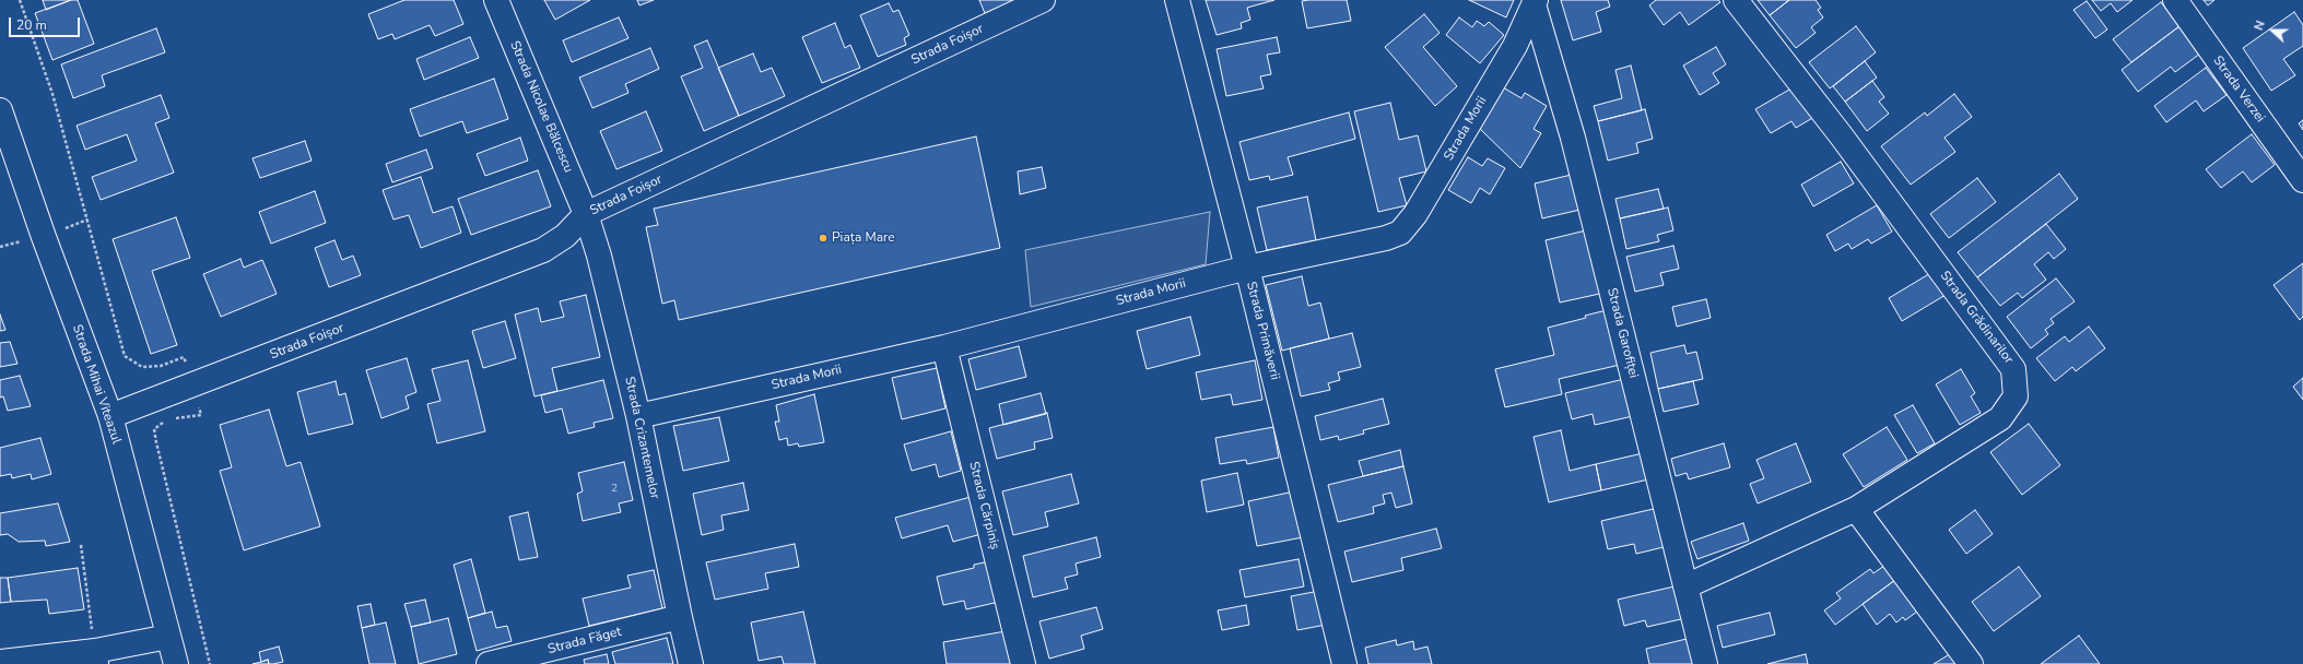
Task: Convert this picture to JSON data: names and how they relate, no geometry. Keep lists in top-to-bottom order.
{
  "streets": {
    "main road": [
      "Strada Foișor",
      "Strada Verzei",
      "Strada Nicolae Bălcescu",
      "Strada Morii",
      "Strada Grădinarilor",
      "Strada Primăverii",
      "Strada Garofiței",
      "Strada Mihai Viteazul",
      "Strada Crizantemelor",
      "Strada Cărpiniș",
      "Strada Făget"
    ]
  },
  "crossings": [
    ["Strada Foișor", "Strada Nicolae Bălcescu"],
    ["Strada Foișor", "Strada Mihai Viteazul"],
    ["Strada Foișor", "Strada Crizantemelor"],
    ["Strada Nicolae Bălcescu", "Strada Crizantemelor"],
    ["Strada Morii", "Strada Primăverii"],
    ["Strada Morii", "Strada Garofiței"],
    ["Strada Morii", "Strada Crizantemelor"],
    ["Strada Morii", "Strada Cărpiniș"],
    ["Strada Grădinarilor", "Strada Garofiței"],
    ["Strada Crizantemelor", "Strada Făget"]
  ],
  "places": ["Piața Mare"],
  "house_numbers": ["2"],
  "scale_bar": "20 m",
  "north": "left"
}
